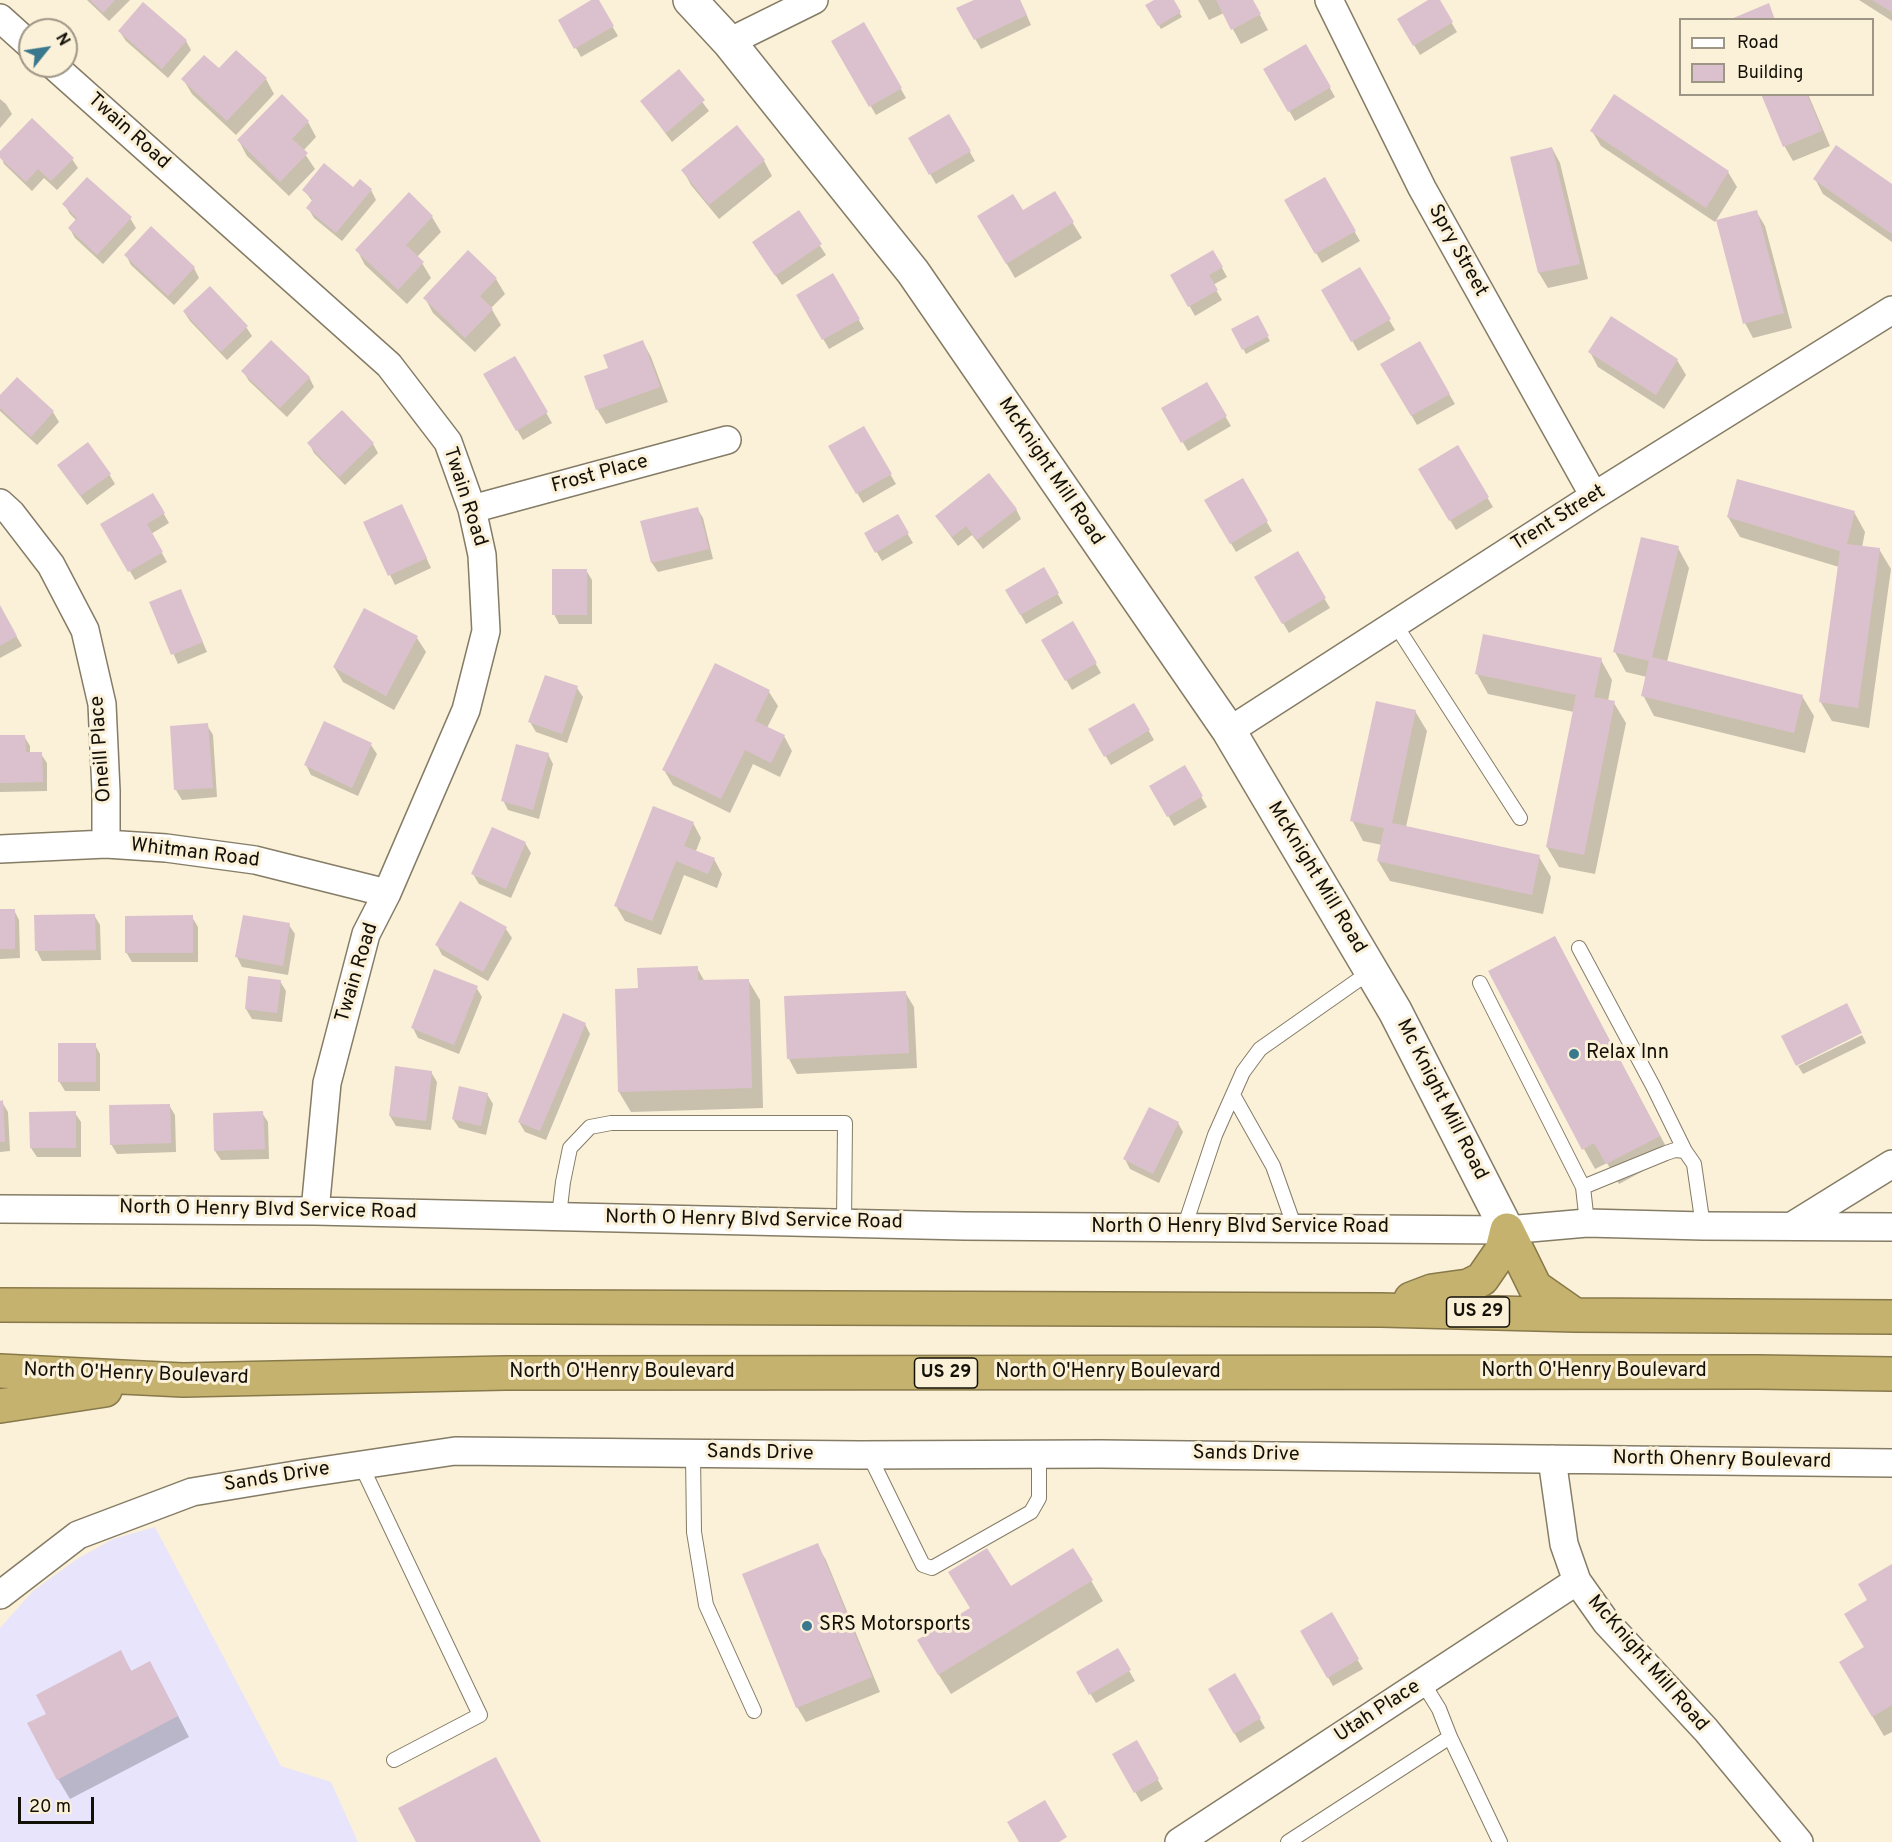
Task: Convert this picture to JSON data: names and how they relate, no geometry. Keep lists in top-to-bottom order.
{
  "streets": {
    "highway": ["US 29", "North O'Henry Boulevard"],
    "street": [
      "Twain Road",
      "Spry Street",
      "McKnight Mill Road",
      "Frost Place",
      "Trent Street",
      "Oneill Place",
      "Whitman Road",
      "Mc Knight Mill Road",
      "North O Henry Blvd Service Road",
      "Sands Drive",
      "North Ohenry Boulevard",
      "Utah Place"
    ]
  },
  "crossings": [
    ["Twain Road", "Frost Place"],
    ["Twain Road", "Whitman Road"],
    ["Twain Road", "North O Henry Blvd Service Road"],
    ["Spry Street", "Trent Street"],
    ["McKnight Mill Road", "Trent Street"],
    ["McKnight Mill Road", "Mc Knight Mill Road"],
    ["McKnight Mill Road", "Sands Drive"],
    ["McKnight Mill Road", "North Ohenry Boulevard"],
    ["McKnight Mill Road", "Utah Place"],
    ["Oneill Place", "Whitman Road"],
    ["Mc Knight Mill Road", "North O Henry Blvd Service Road"],
    ["Sands Drive", "North Ohenry Boulevard"]
  ],
  "places": ["Relax Inn", "SRS Motorsports"],
  "legend": ["Road", "Building"],
  "scale_bar": "20 m",
  "north": "top right"
}
